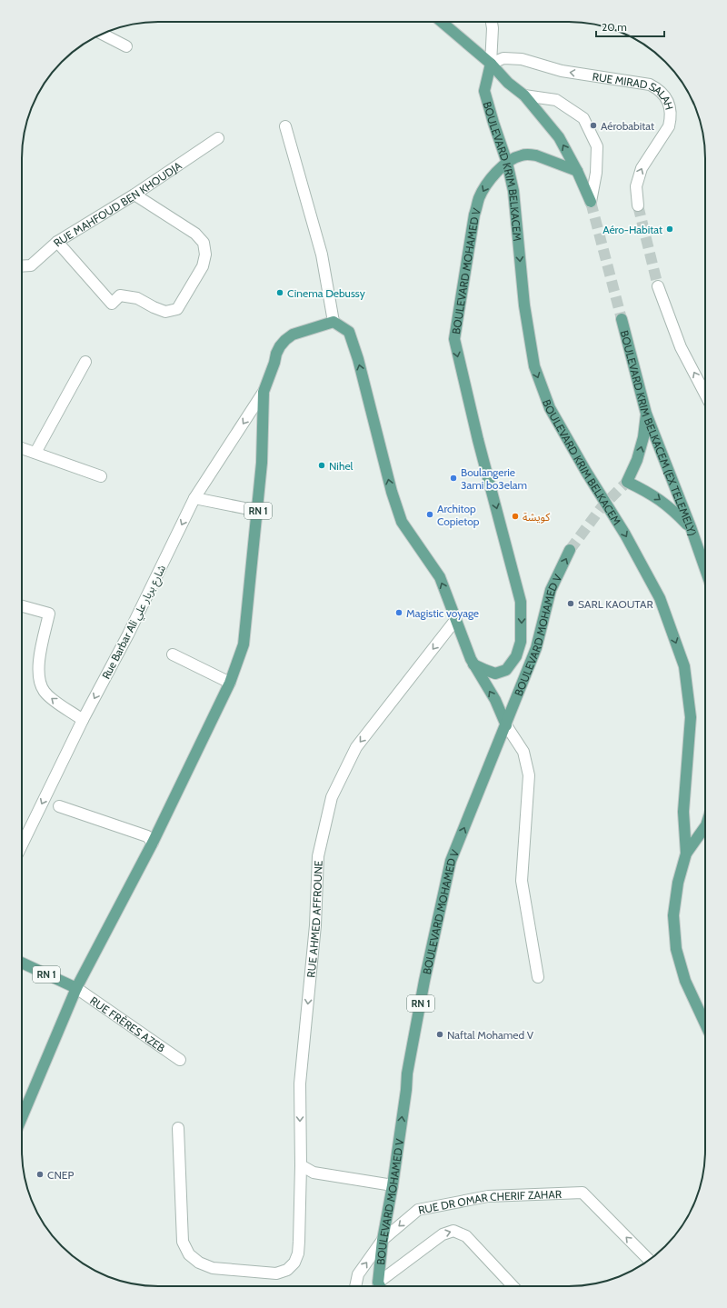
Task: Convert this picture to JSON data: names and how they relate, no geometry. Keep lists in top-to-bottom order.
{
  "streets": {
    "main road": [
      "BOULEVARD KRIM BELKACEM",
      "BOULEVARD MOHAMED V",
      "BOULEVARD KRIM BELKACEM (EX TELEMELY)",
      "RN 1"
    ],
    "street": [
      "RUE MIRAD SALAH",
      "RUE MAHFOUD BEN KHOUDJA",
      "Rue Barbar Ali شارع بربار علي",
      "RUE AHMED AFFROUNE",
      "RUE FRÈRES AZEB",
      "RUE DR OMAR CHERIF ZAHAR"
    ]
  },
  "crossings": [
    ["RUE MIRAD SALAH", "BOULEVARD KRIM BELKACEM"],
    ["BOULEVARD KRIM BELKACEM", "BOULEVARD MOHAMED V"],
    ["BOULEVARD MOHAMED V", "RUE DR OMAR CHERIF ZAHAR"],
    ["RN 1", "Rue Barbar Ali شارع بربار علي"],
    ["RN 1", "RUE FRÈRES AZEB"]
  ],
  "one_way": ["BOULEVARD KRIM BELKACEM", "Rue Barbar Ali شارع بربار علي", "RUE AHMED AFFROUNE"],
  "places": [
    "Aérobabitat",
    "Aéro-Habitat",
    "Cinema Debussy",
    "Nihel",
    "Boulangerie 3ami bo3elam",
    "Architop Copietop",
    "كويشة",
    "SARL KAOUTAR",
    "Magistic voyage",
    "Naftal Mohamed V",
    "CNEP"
  ],
  "scale_bar": "20 m"
}
